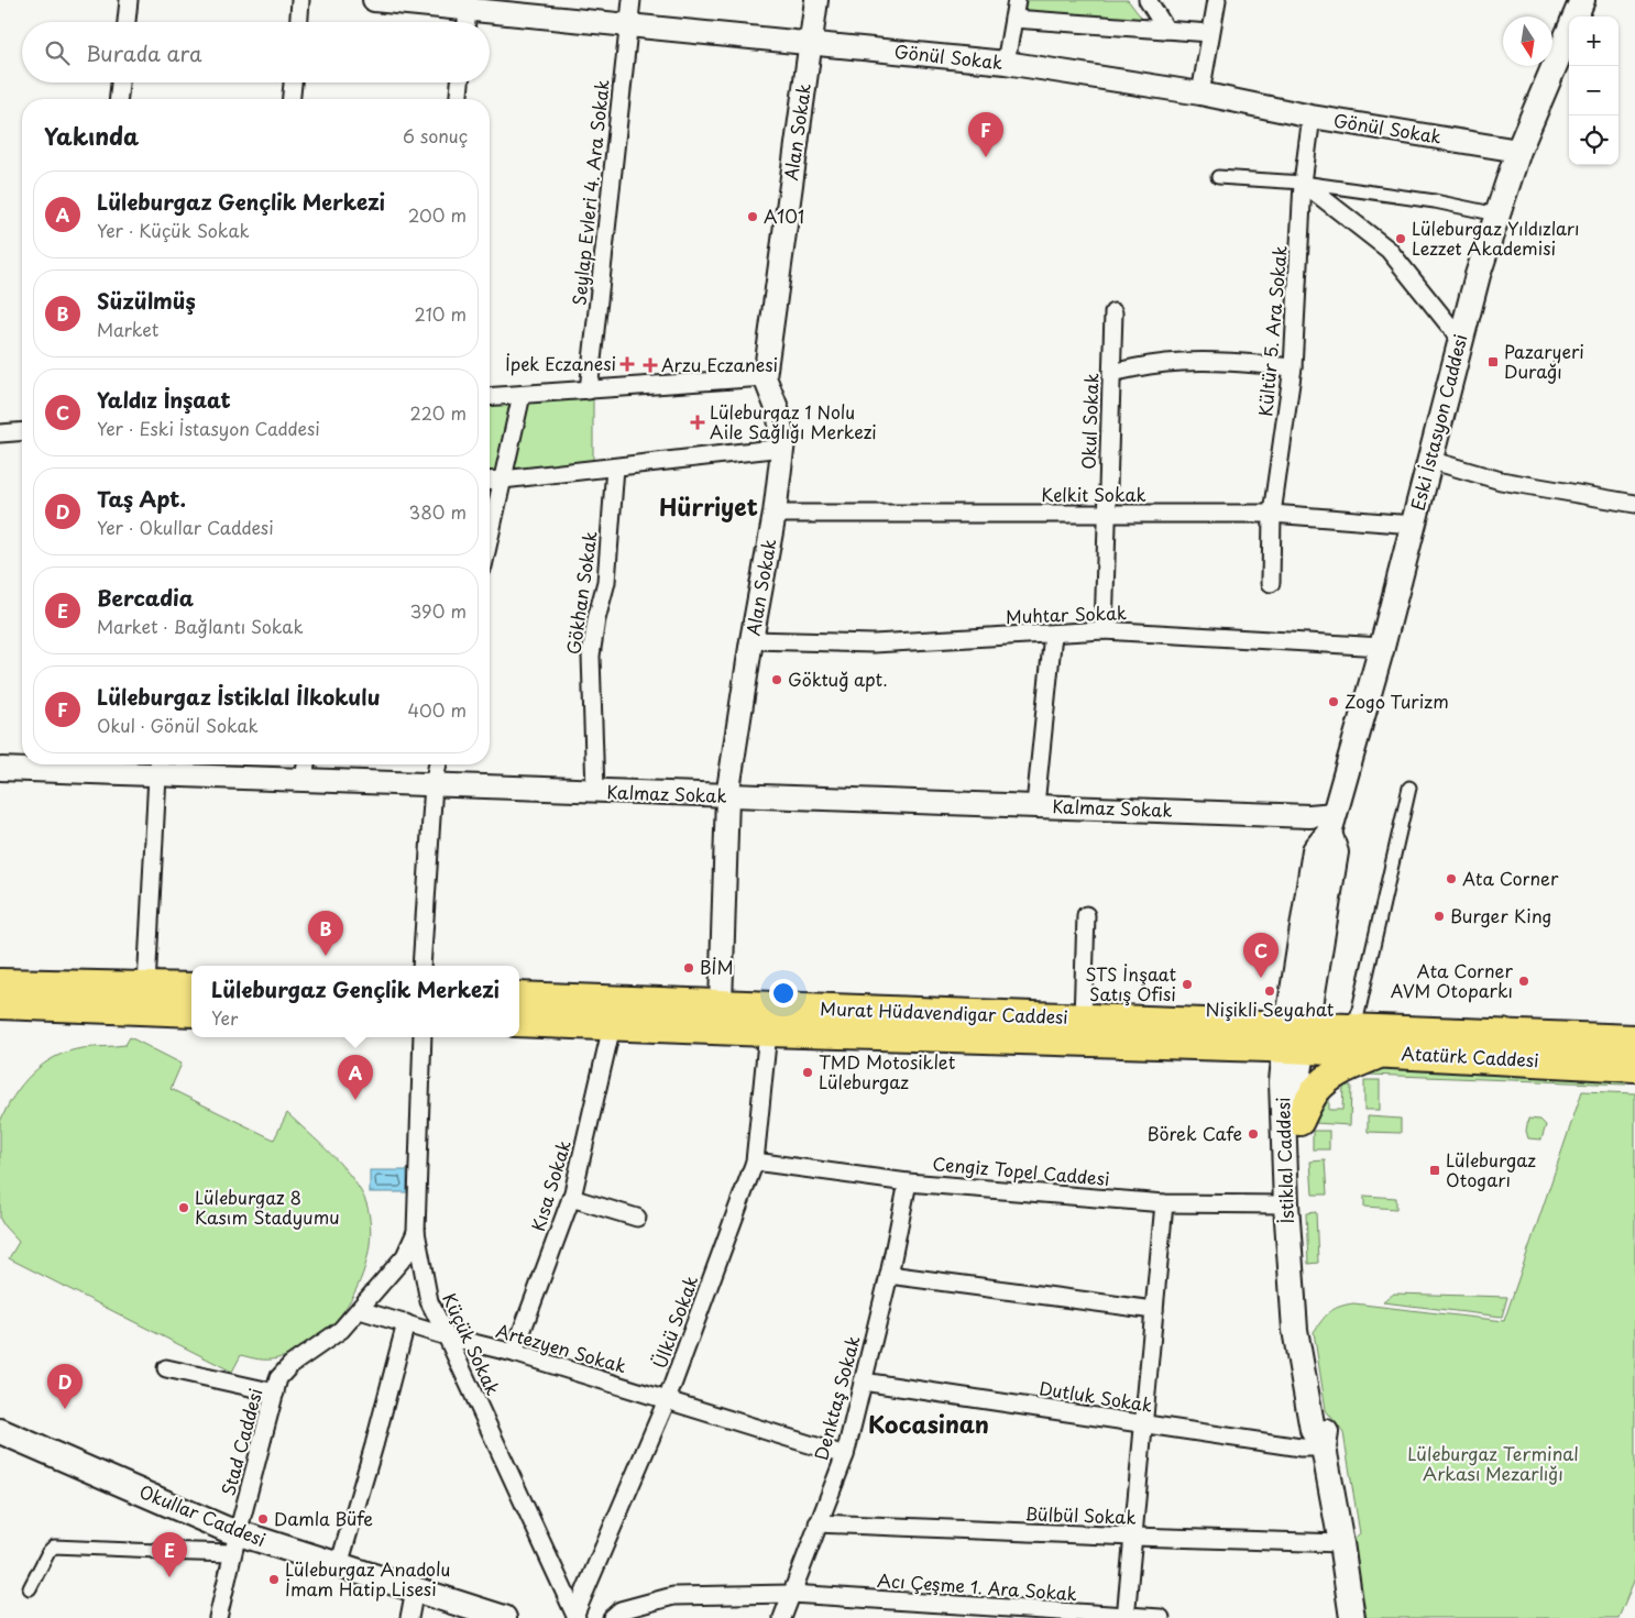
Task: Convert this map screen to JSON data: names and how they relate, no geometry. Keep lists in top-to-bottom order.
{
  "streets": {
    "highway": ["Murat Hüdavendigar Caddesi", "Atatürk Caddesi"],
    "main road": ["Eski İstasyon Caddesi", "İstiklal Caddesi", "Okullar Caddesi"],
    "street": [
      "Gönül Sokak",
      "Alan Sokak",
      "Seylap Evleri 4. Ara Sokak",
      "Kültür 5. Ara Sokak",
      "Okul Sokak",
      "Kelkit Sokak",
      "Gökhan Sokak",
      "Muhtar Sokak",
      "Kalmaz Sokak",
      "Cengiz Topel Caddesi",
      "Kısa Sokak",
      "Ülkü Sokak",
      "Küçük Sokak",
      "Artezyen Sokak",
      "Dutluk Sokak",
      "Denktaş Sokak",
      "Stad Caddesi",
      "Bülbül Sokak",
      "Acı Çeşme 1. Ara Sokak"
    ]
  },
  "crossings": [
    ["Gönül Sokak", "Alan Sokak"],
    ["Gönül Sokak", "Seylap Evleri 4. Ara Sokak"],
    ["Gönül Sokak", "Kültür 5. Ara Sokak"],
    ["Gönül Sokak", "Eski İstasyon Caddesi"],
    ["Alan Sokak", "Kelkit Sokak"],
    ["Alan Sokak", "Muhtar Sokak"],
    ["Alan Sokak", "Kalmaz Sokak"],
    ["Alan Sokak", "Murat Hüdavendigar Caddesi"],
    ["Kültür 5. Ara Sokak", "Kelkit Sokak"],
    ["Okul Sokak", "Kelkit Sokak"],
    ["Okul Sokak", "Muhtar Sokak"],
    ["Eski İstasyon Caddesi", "Kelkit Sokak"],
    ["Eski İstasyon Caddesi", "Muhtar Sokak"],
    ["Eski İstasyon Caddesi", "Kalmaz Sokak"],
    ["Eski İstasyon Caddesi", "Murat Hüdavendigar Caddesi"],
    ["Eski İstasyon Caddesi", "Atatürk Caddesi"],
    ["Eski İstasyon Caddesi", "İstiklal Caddesi"],
    ["Gökhan Sokak", "Kalmaz Sokak"],
    ["Murat Hüdavendigar Caddesi", "Atatürk Caddesi"],
    ["Murat Hüdavendigar Caddesi", "İstiklal Caddesi"],
    ["Murat Hüdavendigar Caddesi", "Kısa Sokak"],
    ["Murat Hüdavendigar Caddesi", "Ülkü Sokak"],
    ["Atatürk Caddesi", "İstiklal Caddesi"],
    ["İstiklal Caddesi", "Cengiz Topel Caddesi"],
    ["İstiklal Caddesi", "Dutluk Sokak"],
    ["İstiklal Caddesi", "Bülbül Sokak"],
    ["Cengiz Topel Caddesi", "Ülkü Sokak"],
    ["Cengiz Topel Caddesi", "Denktaş Sokak"],
    ["Kısa Sokak", "Artezyen Sokak"],
    ["Ülkü Sokak", "Küçük Sokak"],
    ["Ülkü Sokak", "Artezyen Sokak"],
    ["Küçük Sokak", "Artezyen Sokak"],
    ["Küçük Sokak", "Stad Caddesi"],
    ["Artezyen Sokak", "Denktaş Sokak"],
    ["Artezyen Sokak", "Stad Caddesi"],
    ["Dutluk Sokak", "Denktaş Sokak"],
    ["Denktaş Sokak", "Bülbül Sokak"],
    ["Denktaş Sokak", "Acı Çeşme 1. Ara Sokak"],
    ["Stad Caddesi", "Okullar Caddesi"]
  ],
  "districts": ["Hürriyet", "Kocasinan"],
  "parks": ["Lüleburgaz Terminal Arkası Mezarlığı"],
  "places": {
    "other": [
      "A101",
      "Lüleburgaz Yıldızları Lezzet Akademisi",
      "Göktuğ apt.",
      "Zogo Turizm",
      "Ata Corner",
      "Burger King",
      "BİM",
      "Ata Corner AVM Otoparkı",
      "STS İnşaat Satış Ofisi",
      "Nişikli Seyahat",
      "TMD Motosiklet Lüleburgaz",
      "Börek Cafe",
      "Lüleburgaz 8 Kasım Stadyumu",
      "Damla Büfe",
      "Lüleburgaz Anadolu İmam Hatip Lisesi"
    ],
    "transit": ["Pazaryeri Durağı", "Lüleburgaz Otogarı"],
    "health": ["İpek Eczanesi", "Arzu Eczanesi", "Lüleburgaz 1 Nolu Aile Sağlığı Merkezi"]
  },
  "north": "bottom",
  "page": {
    "map_buttons": ["+", "−"],
    "search": "Burada ara",
    "heading": ["Yakında", "6 sonuç"],
    "pins": [
      "F",
      "B",
      "C",
      "A",
      "D",
      "E"
    ],
    "list": [
      {
        "mark": "A",
        "name": "Lüleburgaz Gençlik Merkezi",
        "note": "Yer · Küçük Sokak",
        "value": "200 m"
      },
      {
        "mark": "B",
        "name": "Süzülmüş",
        "note": "Market",
        "value": "210 m"
      },
      {
        "mark": "C",
        "name": "Yaldız İnşaat",
        "note": "Yer · Eski İstasyon Caddesi",
        "value": "220 m"
      },
      {
        "mark": "D",
        "name": "Taş Apt.",
        "note": "Yer · Okullar Caddesi",
        "value": "380 m"
      },
      {
        "mark": "E",
        "name": "Bercadia",
        "note": "Market · Bağlantı Sokak",
        "value": "390 m"
      },
      {
        "mark": "F",
        "name": "Lüleburgaz İstiklal İlkokulu",
        "note": "Okul · Gönül Sokak",
        "value": "400 m"
      }
    ],
    "popup": ["Lüleburgaz Gençlik Merkezi", "Yer"]
  }
}
